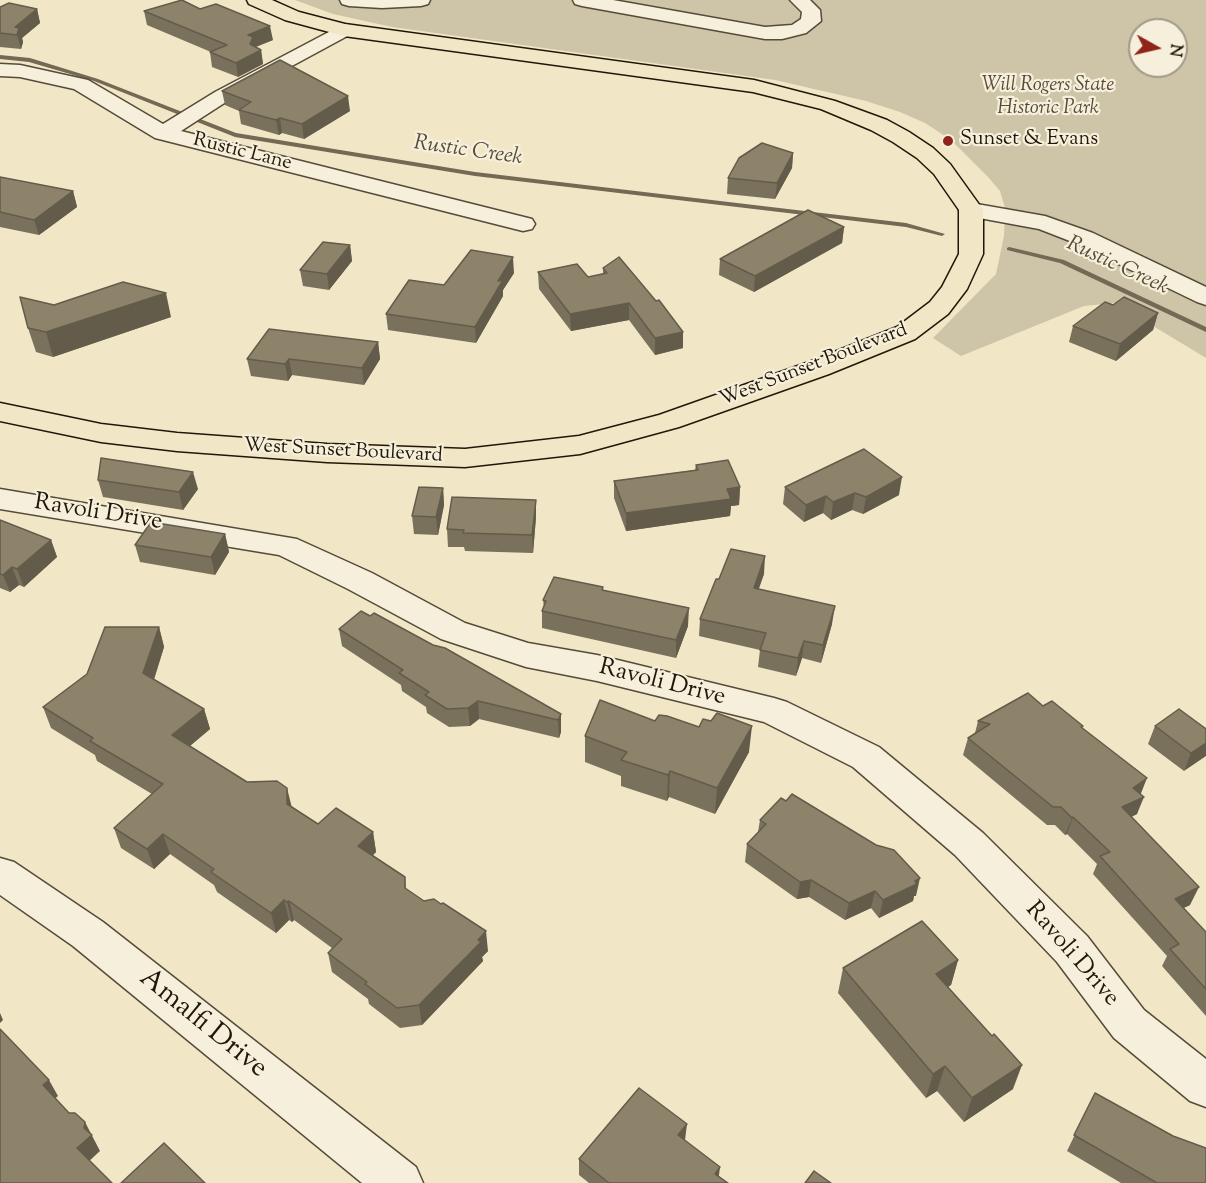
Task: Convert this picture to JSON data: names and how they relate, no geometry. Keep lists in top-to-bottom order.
{
  "streets": {
    "main road": ["West Sunset Boulevard"],
    "street": ["Rustic Lane", "Ravoli Drive", "Amalfi Drive"]
  },
  "water": ["Rustic Creek"],
  "parks": ["Will Rogers State Historic Park"],
  "places": ["Sunset & Evans"],
  "north": "right"
}
